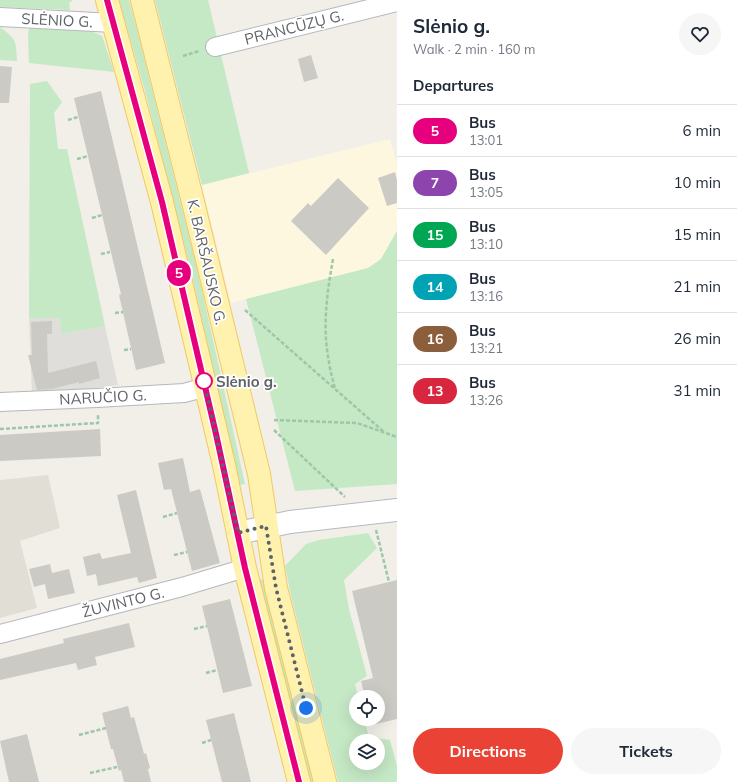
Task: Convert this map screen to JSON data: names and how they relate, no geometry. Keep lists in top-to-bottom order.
{
  "streets": {
    "main road": ["K. BARŠAUSKO G."],
    "street": [
      "SLĖNIO G.",
      "PRANCŪZŲ G.",
      "NARUČIO G.",
      "ŽUVINTO G."
    ]
  },
  "crossings": [
    ["SLĖNIO G.", "K. BARŠAUSKO G."],
    ["K. BARŠAUSKO G.", "NARUČIO G."],
    ["K. BARŠAUSKO G.", "ŽUVINTO G."]
  ],
  "places": ["Slėnio g."],
  "lines": ["bus line 5"],
  "page": {
    "on_map": "5",
    "heading": [
      ["Slėnio g.", "Walk · 2 min · 160 m"],
      "Departures"
    ],
    "list": [
      {
        "mark": "5",
        "name": "Bus",
        "note": "13:01",
        "value": "6 min"
      },
      {
        "mark": "7",
        "name": "Bus",
        "note": "13:05",
        "value": "10 min"
      },
      {
        "mark": "15",
        "name": "Bus",
        "note": "13:10",
        "value": "15 min"
      },
      {
        "mark": "14",
        "name": "Bus",
        "note": "13:16",
        "value": "21 min"
      },
      {
        "mark": "16",
        "name": "Bus",
        "note": "13:21",
        "value": "26 min"
      },
      {
        "mark": "13",
        "name": "Bus",
        "note": "13:26",
        "value": "31 min"
      }
    ],
    "buttons": ["Directions", "Tickets"]
  }
}
